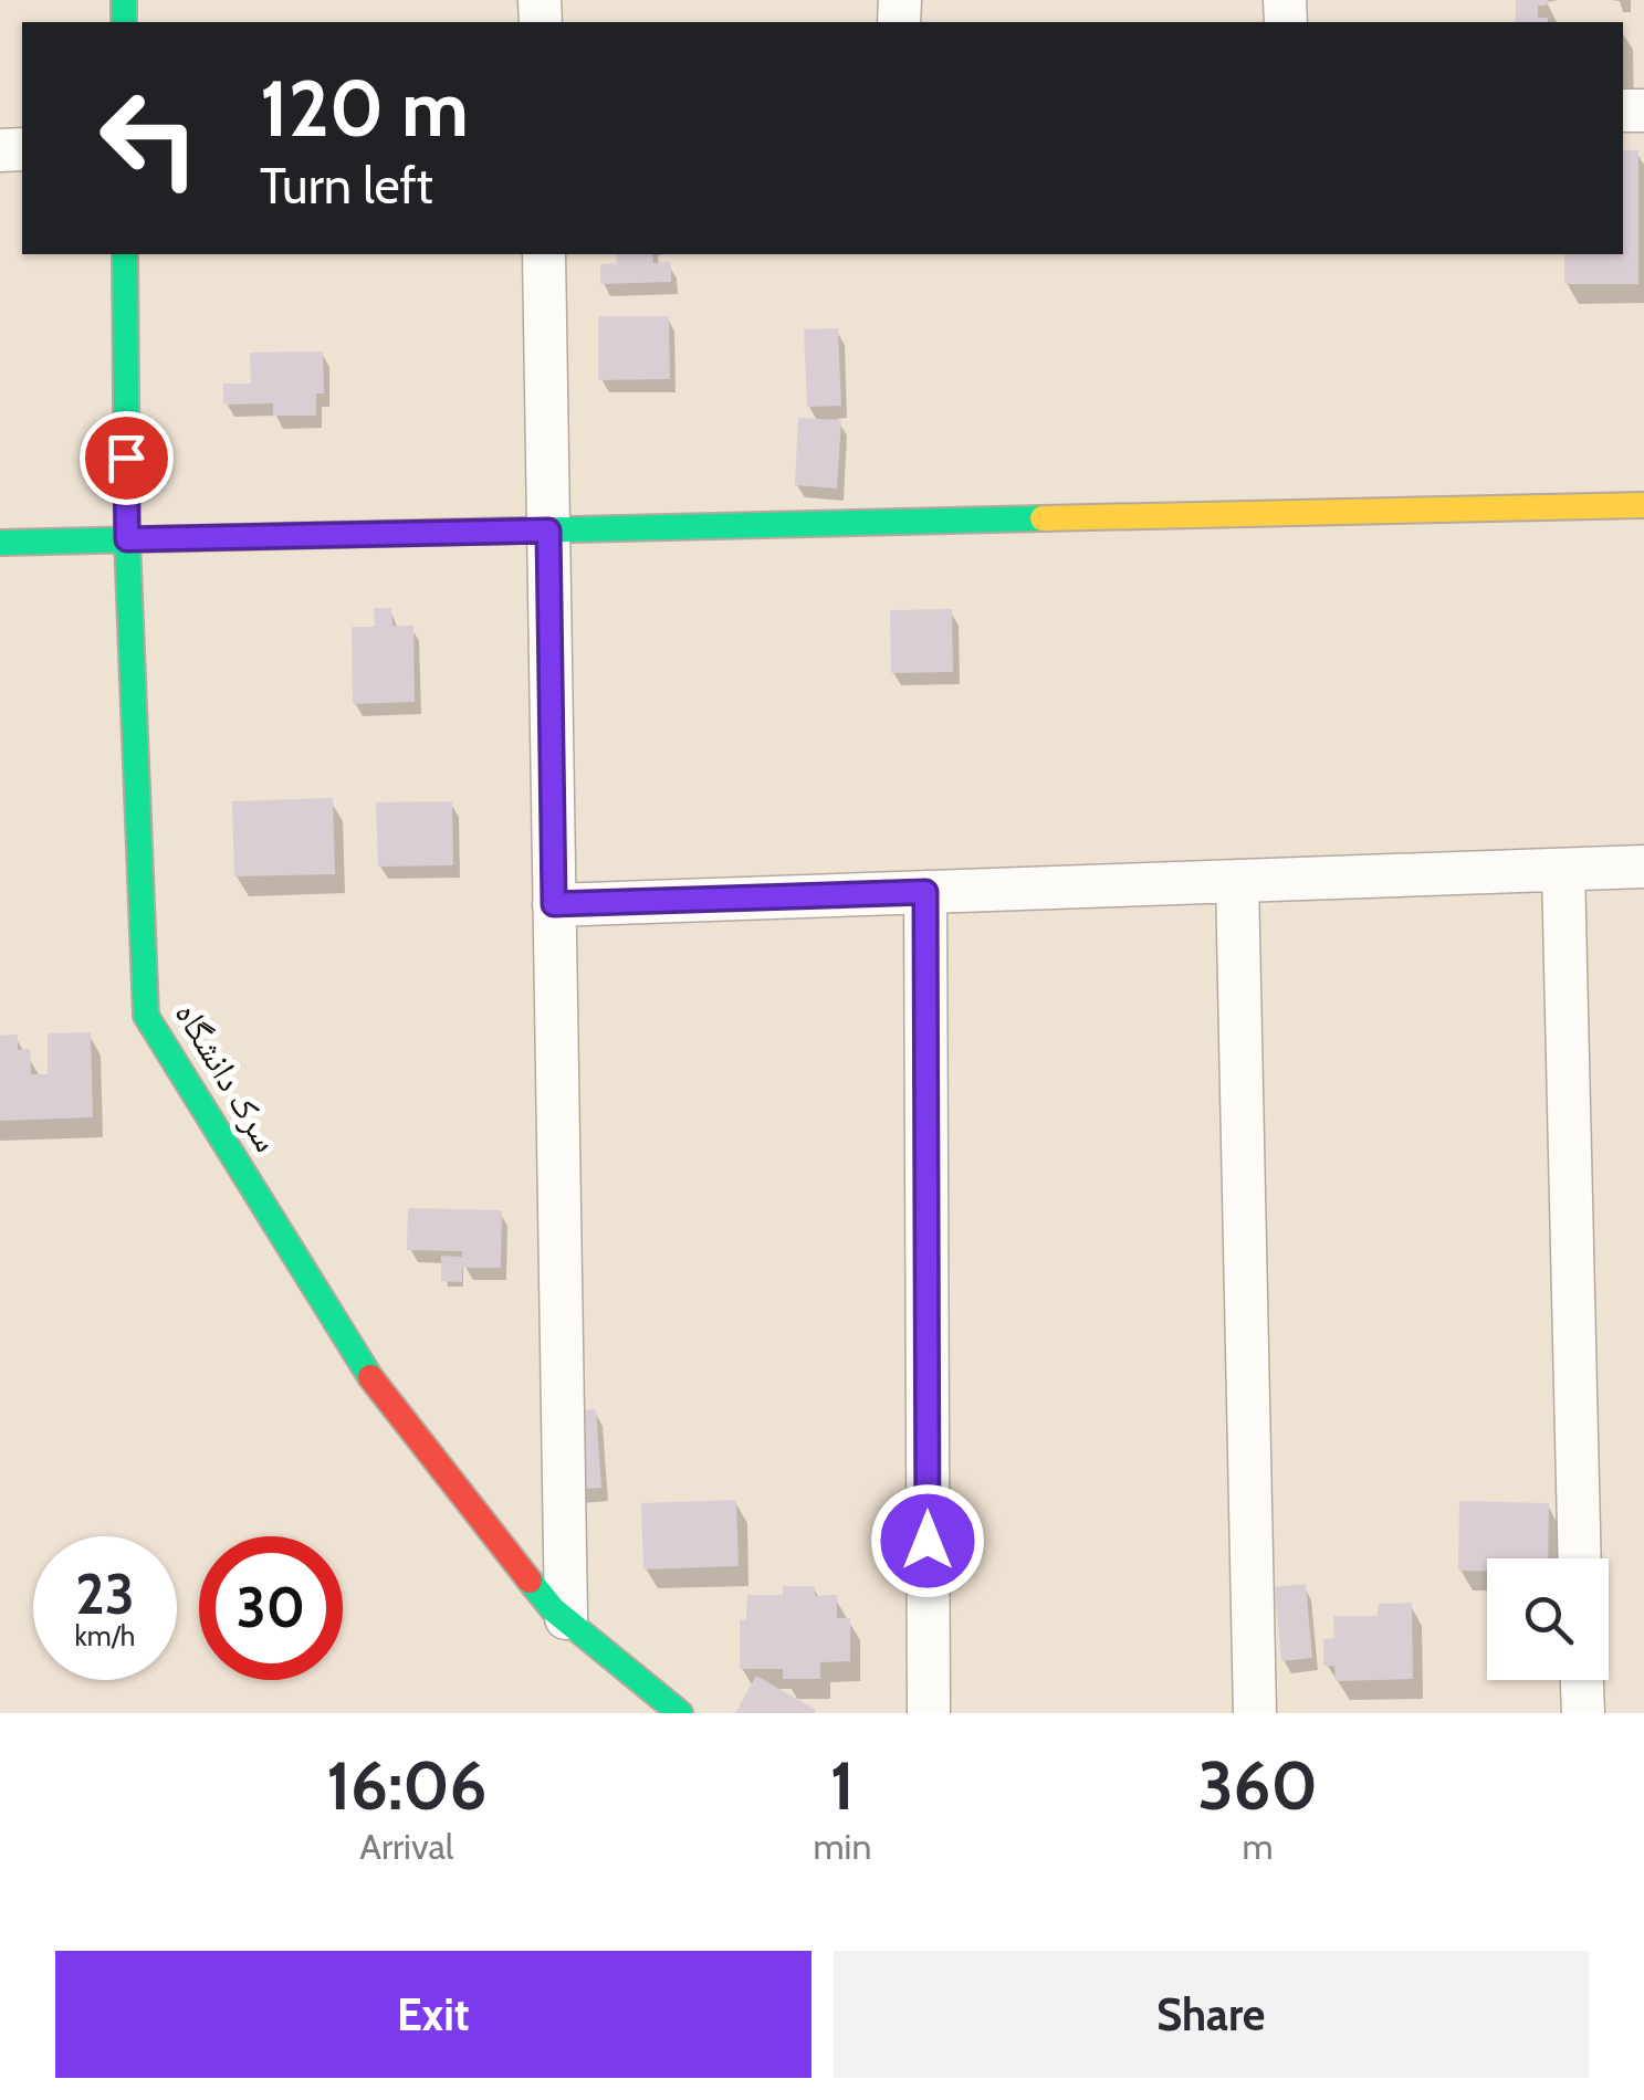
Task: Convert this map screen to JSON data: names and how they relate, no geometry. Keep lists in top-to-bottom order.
{
  "streets": {
    "street": ["سرک دانشگاه"]
  },
  "page": {
    "turn": ["120 m", "Turn left"],
    "speed": "23 km/h",
    "limit": "30",
    "eta": [
      "16:06",
      "Arrival",
      "1",
      "min",
      "360",
      "m"
    ],
    "buttons": ["Exit", "Share"]
  }
}
